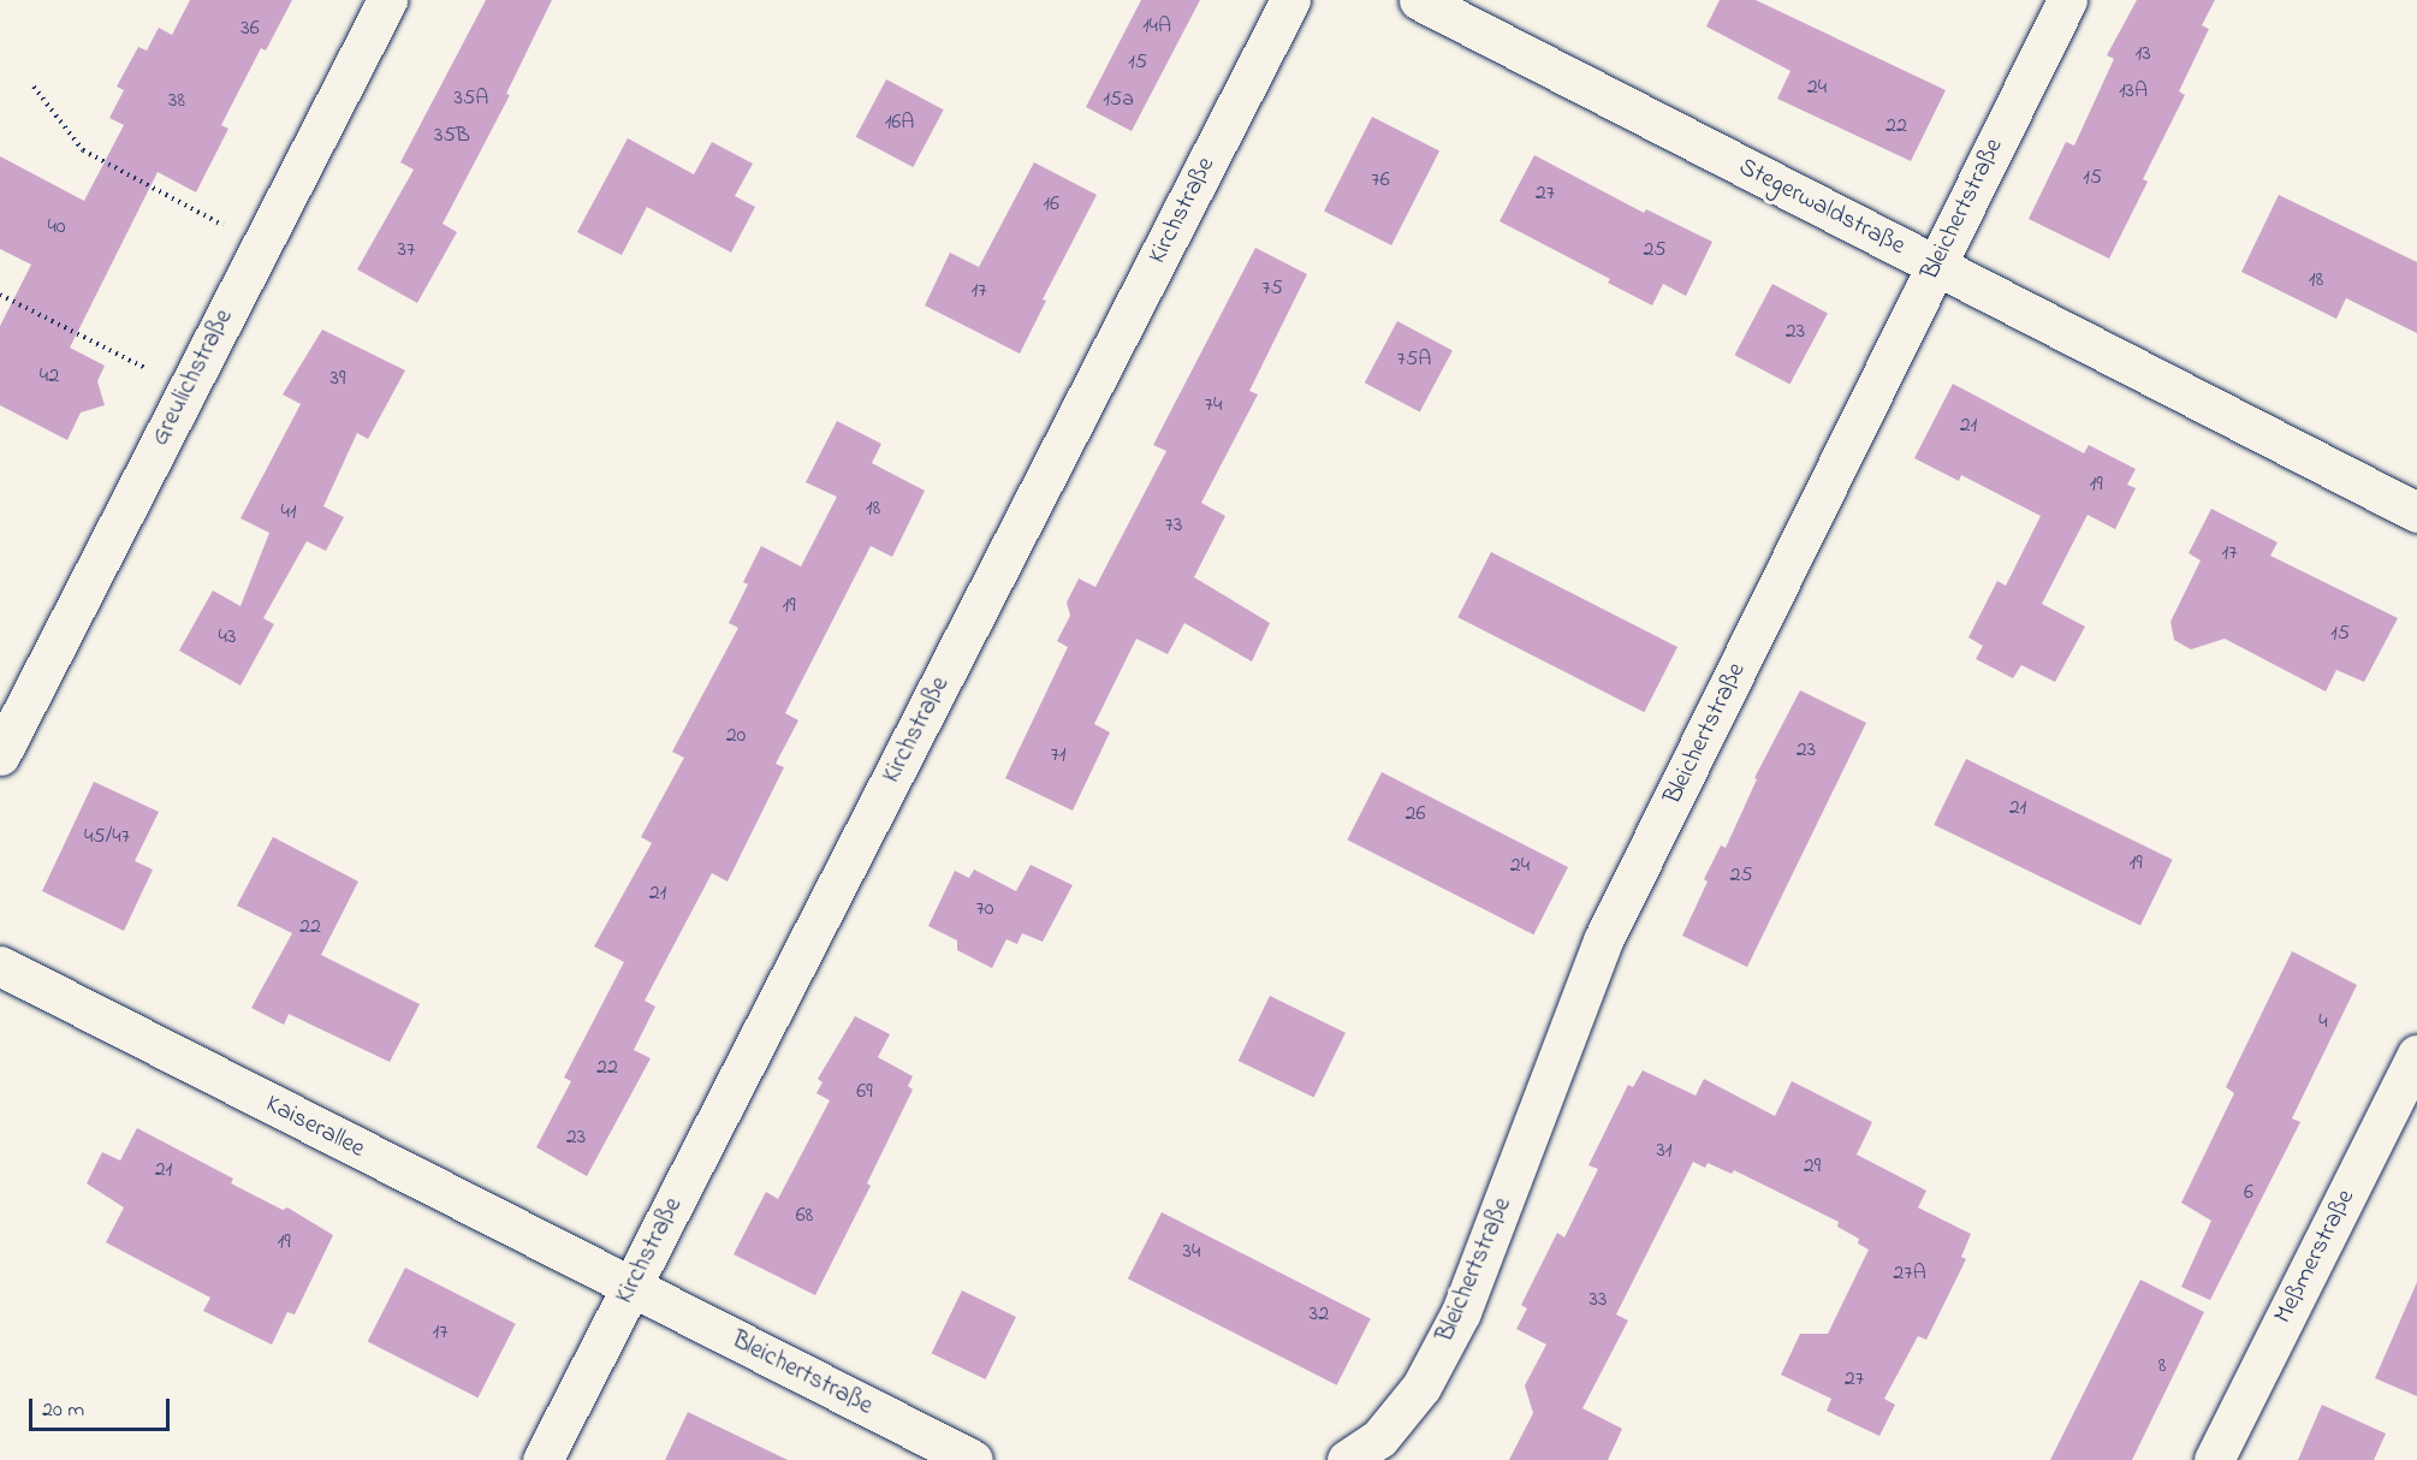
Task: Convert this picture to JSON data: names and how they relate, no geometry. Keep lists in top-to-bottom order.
{
  "streets": {
    "street": [
      "Stegerwaldstraße",
      "Bleichertstraße",
      "Kirchstraße",
      "Greulichstraße",
      "Kaiserallee",
      "Meßmerstraße"
    ]
  },
  "crossings": [
    ["Stegerwaldstraße", "Bleichertstraße"],
    ["Bleichertstraße", "Kirchstraße"],
    ["Bleichertstraße", "Kaiserallee"],
    ["Kirchstraße", "Kaiserallee"]
  ],
  "house_numbers": [
    "14A",
    "36",
    "13",
    "15",
    "24",
    "13A",
    "35A",
    "15a",
    "38",
    "16A",
    "22",
    "35B",
    "15",
    "76",
    "27",
    "16",
    "40",
    "37",
    "25",
    "18",
    "75",
    "17",
    "23",
    "75A",
    "42",
    "39",
    "74",
    "21",
    "19",
    "18",
    "41",
    "73",
    "17",
    "19",
    "15",
    "43",
    "20",
    "23",
    "71",
    "21",
    "26",
    "45/47",
    "19",
    "24",
    "25",
    "21",
    "70",
    "22",
    "4",
    "22",
    "69",
    "23",
    "31",
    "29",
    "21",
    "6",
    "68",
    "19",
    "34",
    "27A",
    "33",
    "32",
    "17",
    "8",
    "27"
  ],
  "scale_bar": "20 m"
}
